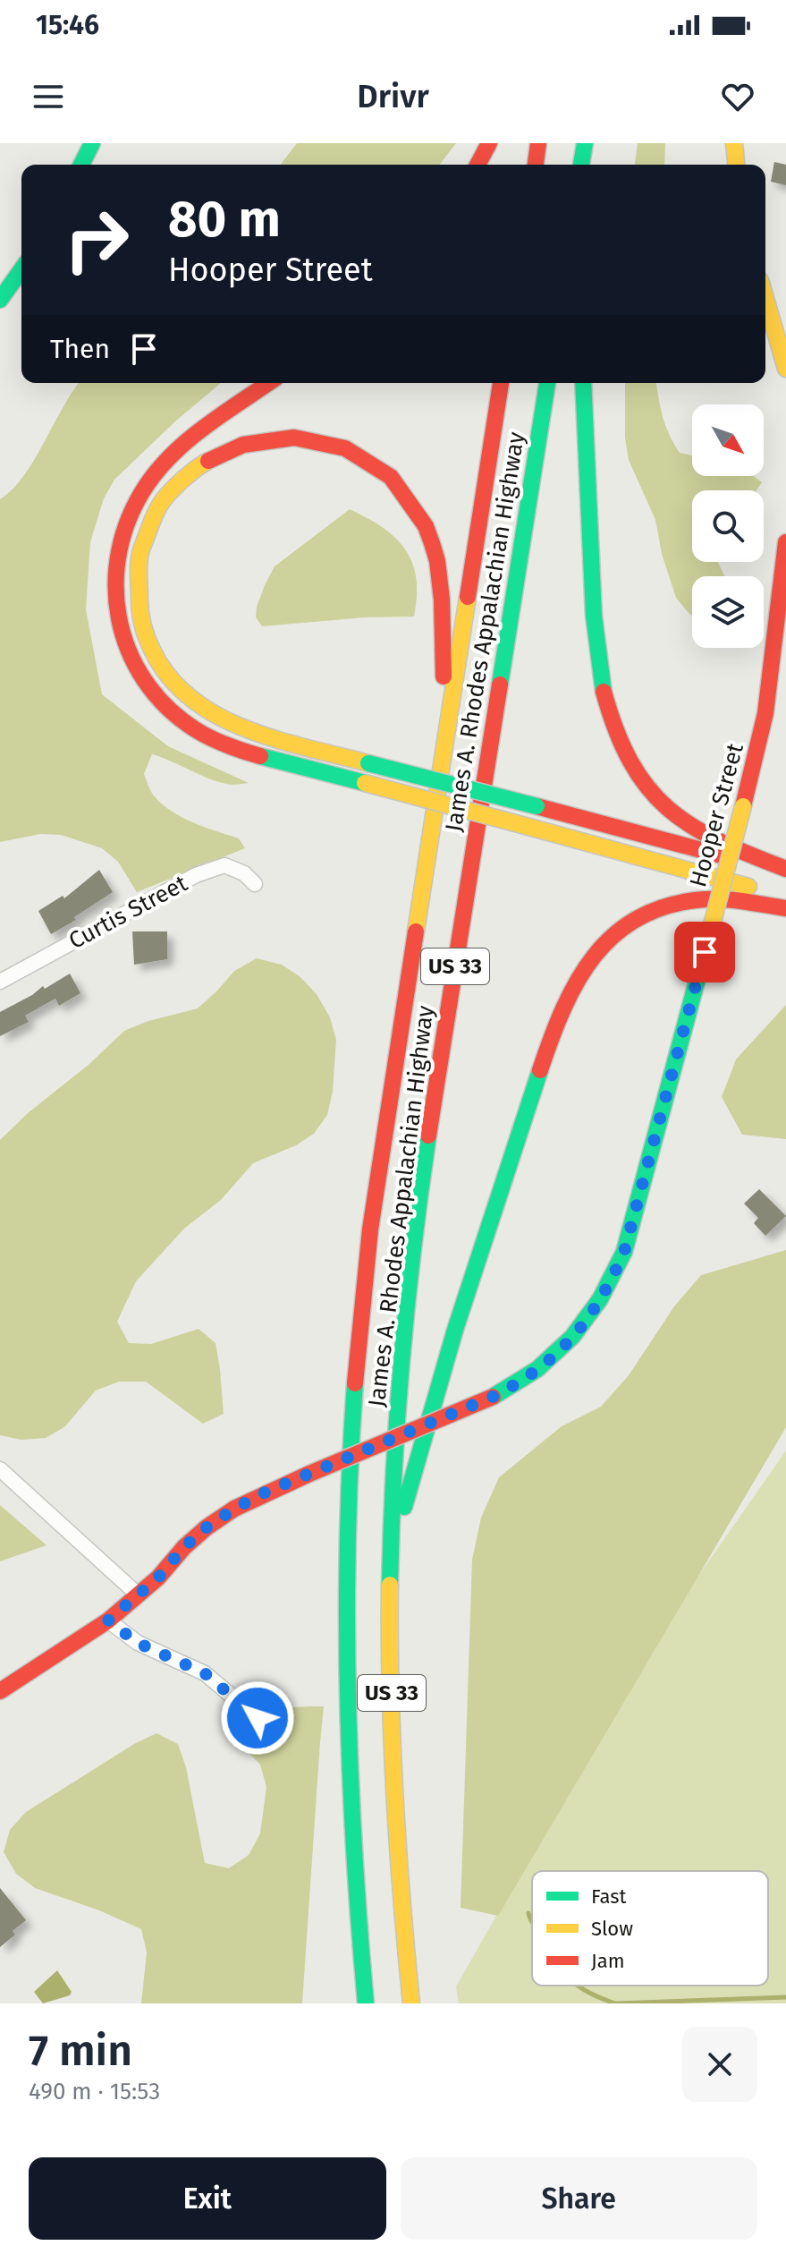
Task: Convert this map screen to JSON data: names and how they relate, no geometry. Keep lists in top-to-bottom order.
{
  "streets": {
    "main road": ["James A. Rhodes Appalachian Highway", "Hooper Street", "US 33"],
    "street": ["Curtis Street"]
  },
  "legend": ["Fast", "Slow", "Jam"],
  "north": "bottom right",
  "page": {
    "status": "15:46",
    "header": "Drivr",
    "turn": ["80 m", "Hooper Street"],
    "then": "Then",
    "heading": ["7 min", "490 m · 15:53"],
    "buttons": ["Exit", "Share"]
  }
}
